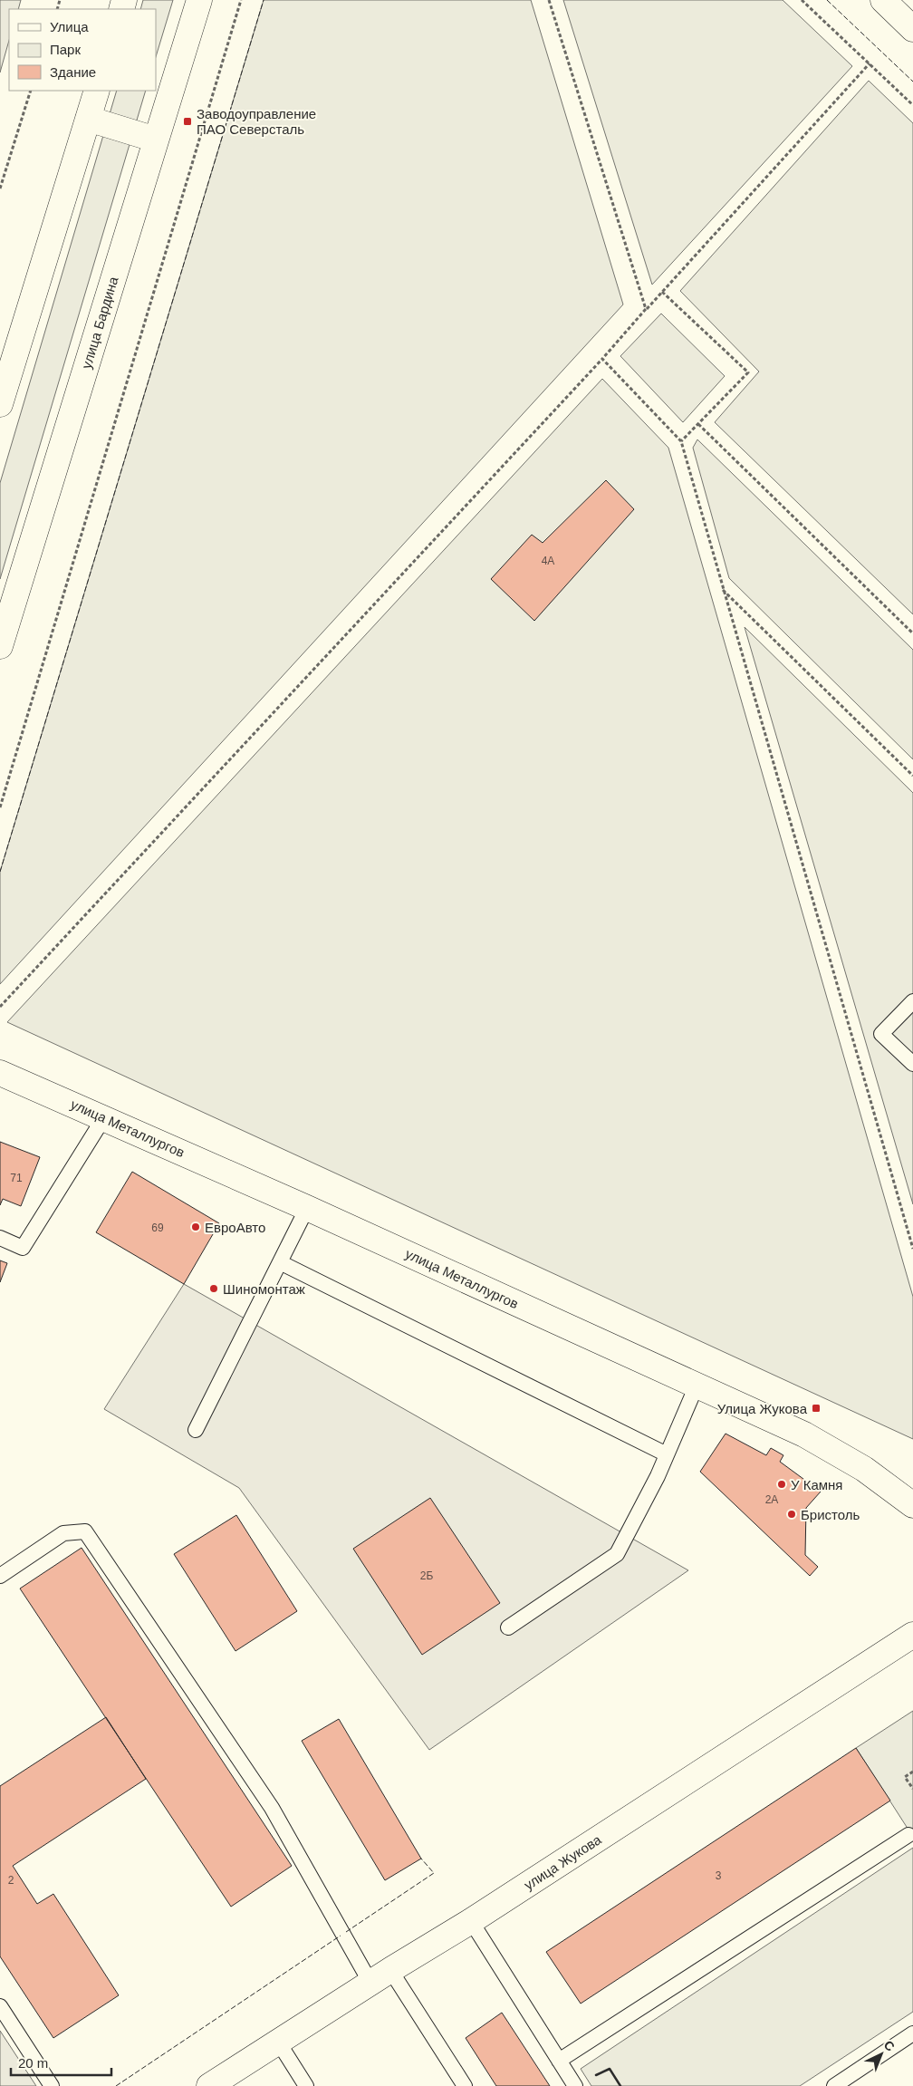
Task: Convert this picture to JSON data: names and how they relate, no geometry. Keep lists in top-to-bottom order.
{
  "streets": {
    "street": ["улица Бардина", "улица Металлургов", "улица Жукова"]
  },
  "places": {
    "transit": ["Заводоуправление ПАО Северсталь", "Улица Жукова"],
    "other": [
      "ЕвроАвто",
      "Шиномонтаж",
      "У Камня",
      "Бристоль"
    ]
  },
  "house_numbers": [
    "4А",
    "71",
    "69",
    "2А",
    "2Б",
    "3",
    "2"
  ],
  "legend": ["Улица", "Парк", "Здание"],
  "scale_bar": "20 m",
  "north": "top right"
}
